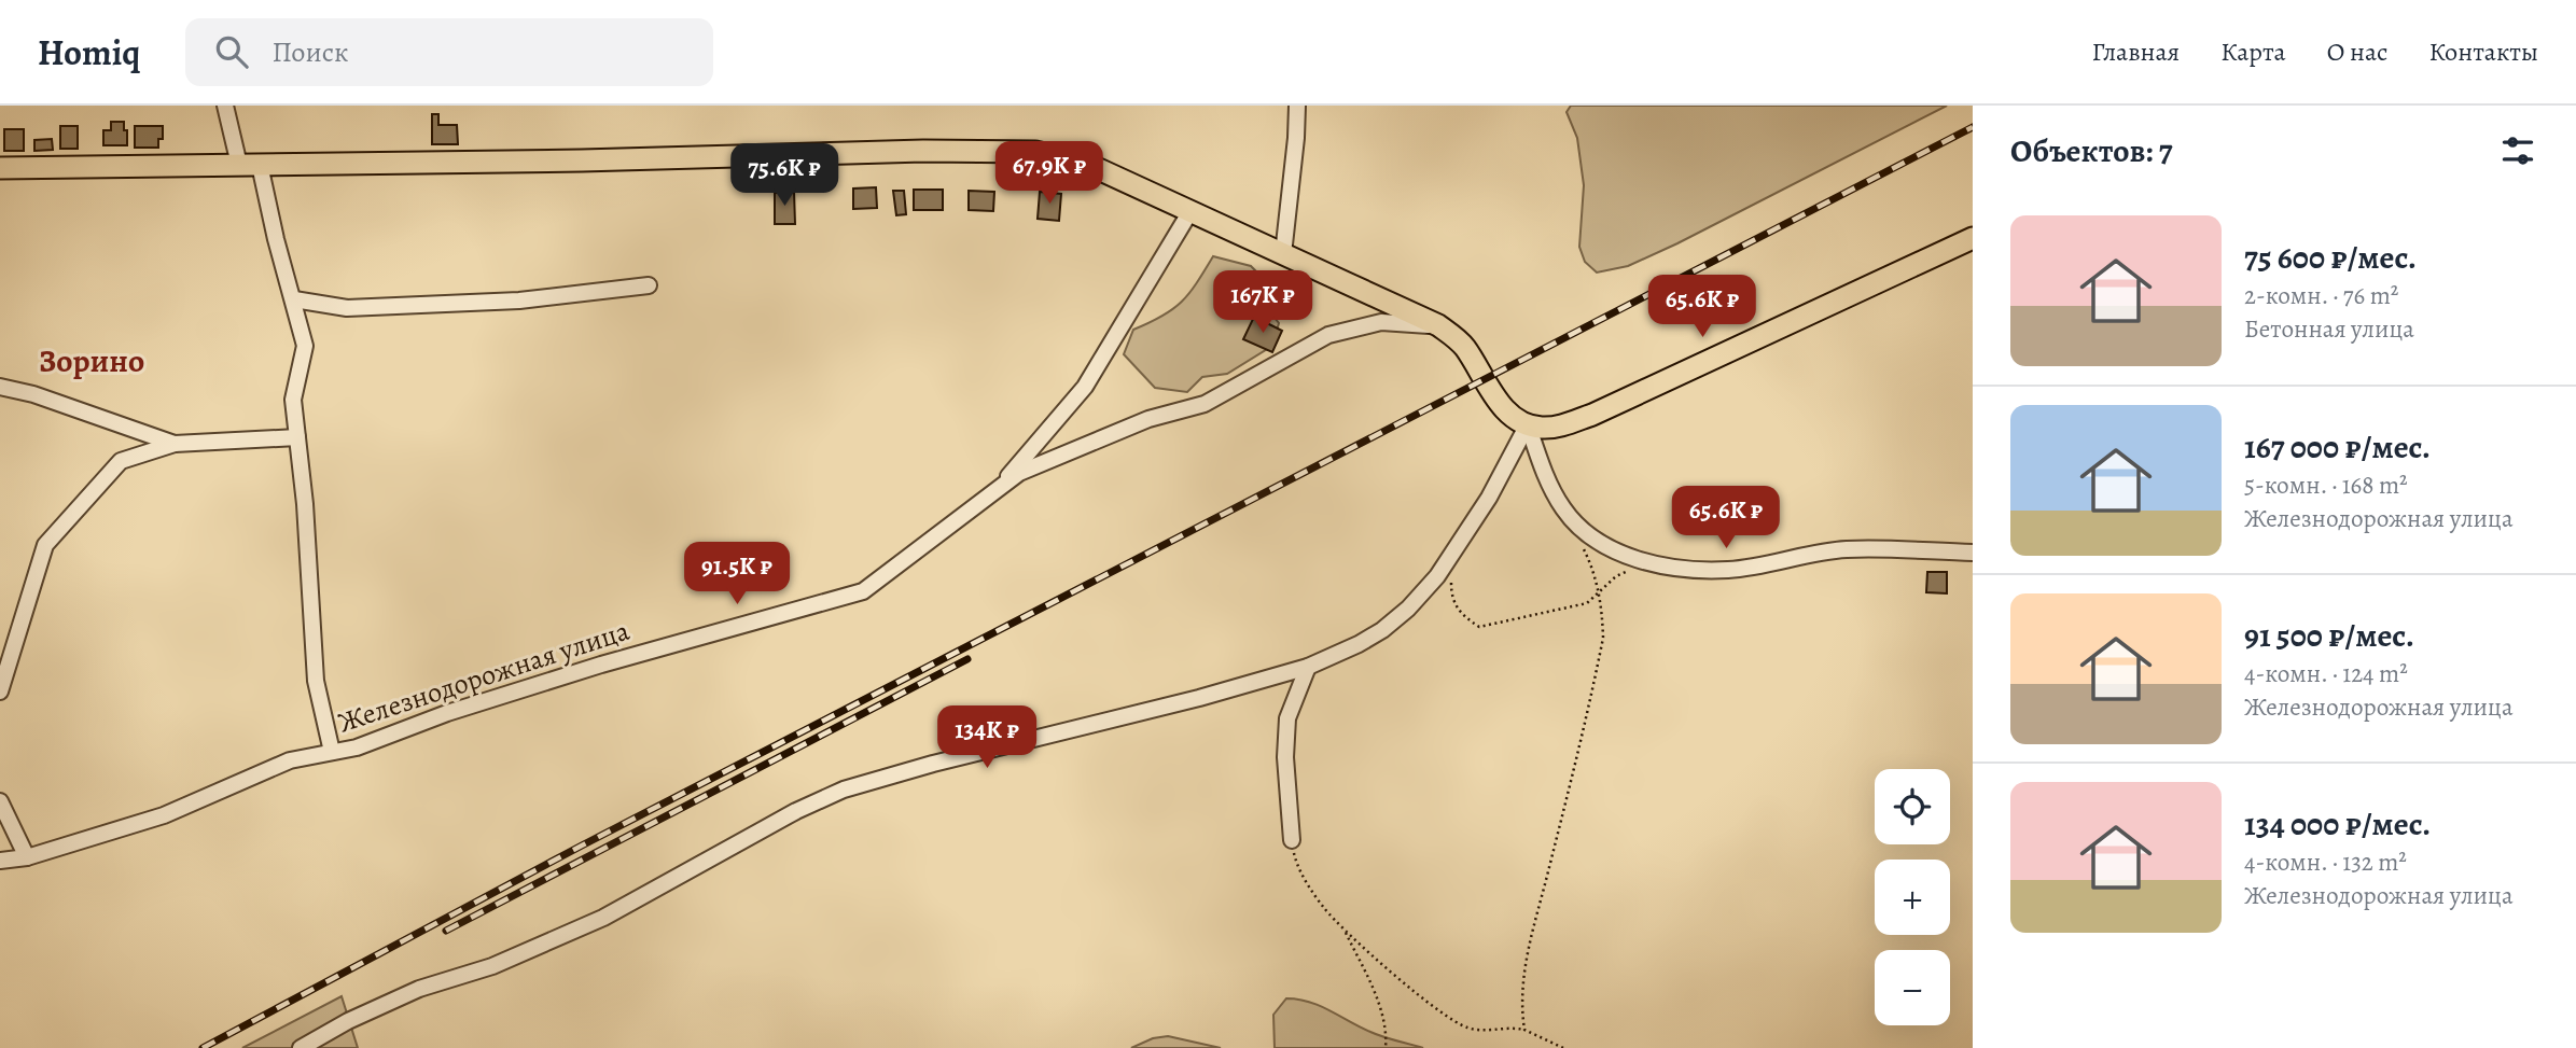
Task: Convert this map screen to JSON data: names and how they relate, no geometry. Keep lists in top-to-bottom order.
{
  "streets": {
    "street": ["Железнодорожная улица"]
  },
  "districts": ["Зорино"],
  "page": {
    "header": "Homiq",
    "search": "Поиск",
    "nav": [
      "Главная",
      "Карта",
      "О нас",
      "Контакты"
    ],
    "heading": "Объектов: 7",
    "price": [
      "67.9K ₽",
      "75.6K ₽",
      "167K ₽",
      "65.6K ₽",
      "65.6K ₽",
      "91.5K ₽",
      "134K ₽"
    ],
    "list": [
      {
        "name": "75 600 ₽/мес.",
        "note": "2-комн. · 76 m² · Бетонная улица"
      },
      {
        "name": "167 000 ₽/мес.",
        "note": "5-комн. · 168 m² · Железнодорожная улица"
      },
      {
        "name": "91 500 ₽/мес.",
        "note": "4-комн. · 124 m² · Железнодорожная улица"
      },
      {
        "name": "134 000 ₽/мес.",
        "note": "4-комн. · 132 m² · Железнодорожная улица"
      }
    ],
    "map_buttons": ["+", "−"]
  }
}
